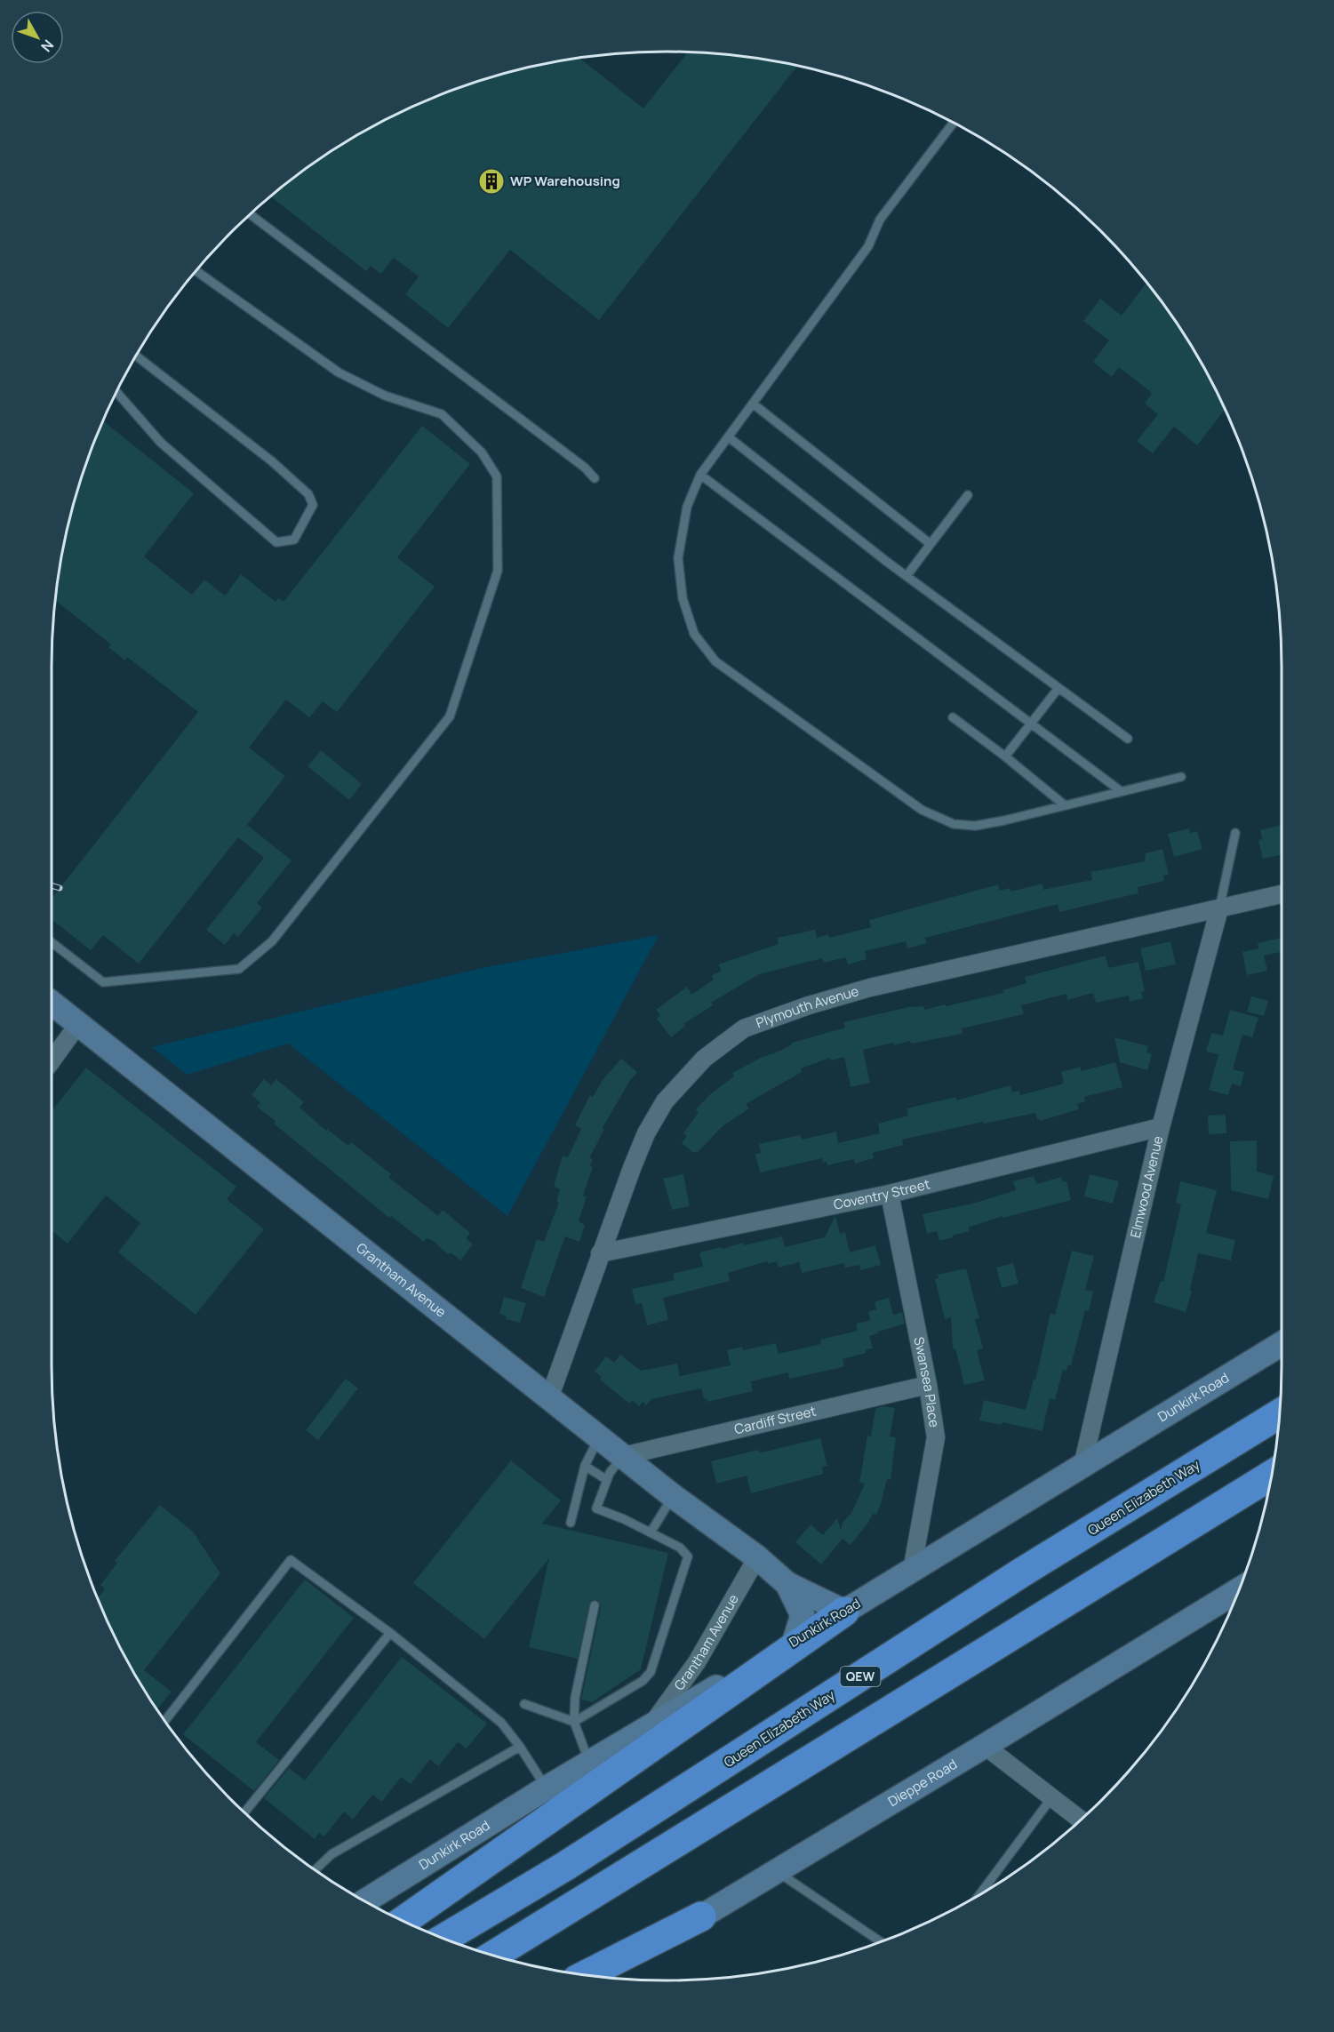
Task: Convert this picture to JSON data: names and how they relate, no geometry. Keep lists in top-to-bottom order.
{
  "streets": {
    "highway": ["Queen Elizabeth Way", "QEW"],
    "street": [
      "Plymouth Avenue",
      "Elmwood Avenue",
      "Coventry Street",
      "Grantham Avenue",
      "Swansea Place",
      "Dunkirk Road",
      "Cardiff Street",
      "Dieppe Road"
    ]
  },
  "crossings": [
    ["Plymouth Avenue", "Elmwood Avenue"],
    ["Plymouth Avenue", "Coventry Street"],
    ["Plymouth Avenue", "Grantham Avenue"],
    ["Elmwood Avenue", "Coventry Street"],
    ["Elmwood Avenue", "Dunkirk Road"],
    ["Coventry Street", "Swansea Place"],
    ["Grantham Avenue", "Dunkirk Road"],
    ["Grantham Avenue", "Cardiff Street"],
    ["Swansea Place", "Dunkirk Road"],
    ["Swansea Place", "Cardiff Street"]
  ],
  "places": {
    "building": ["WP Warehousing"]
  },
  "north": "bottom right"
}
